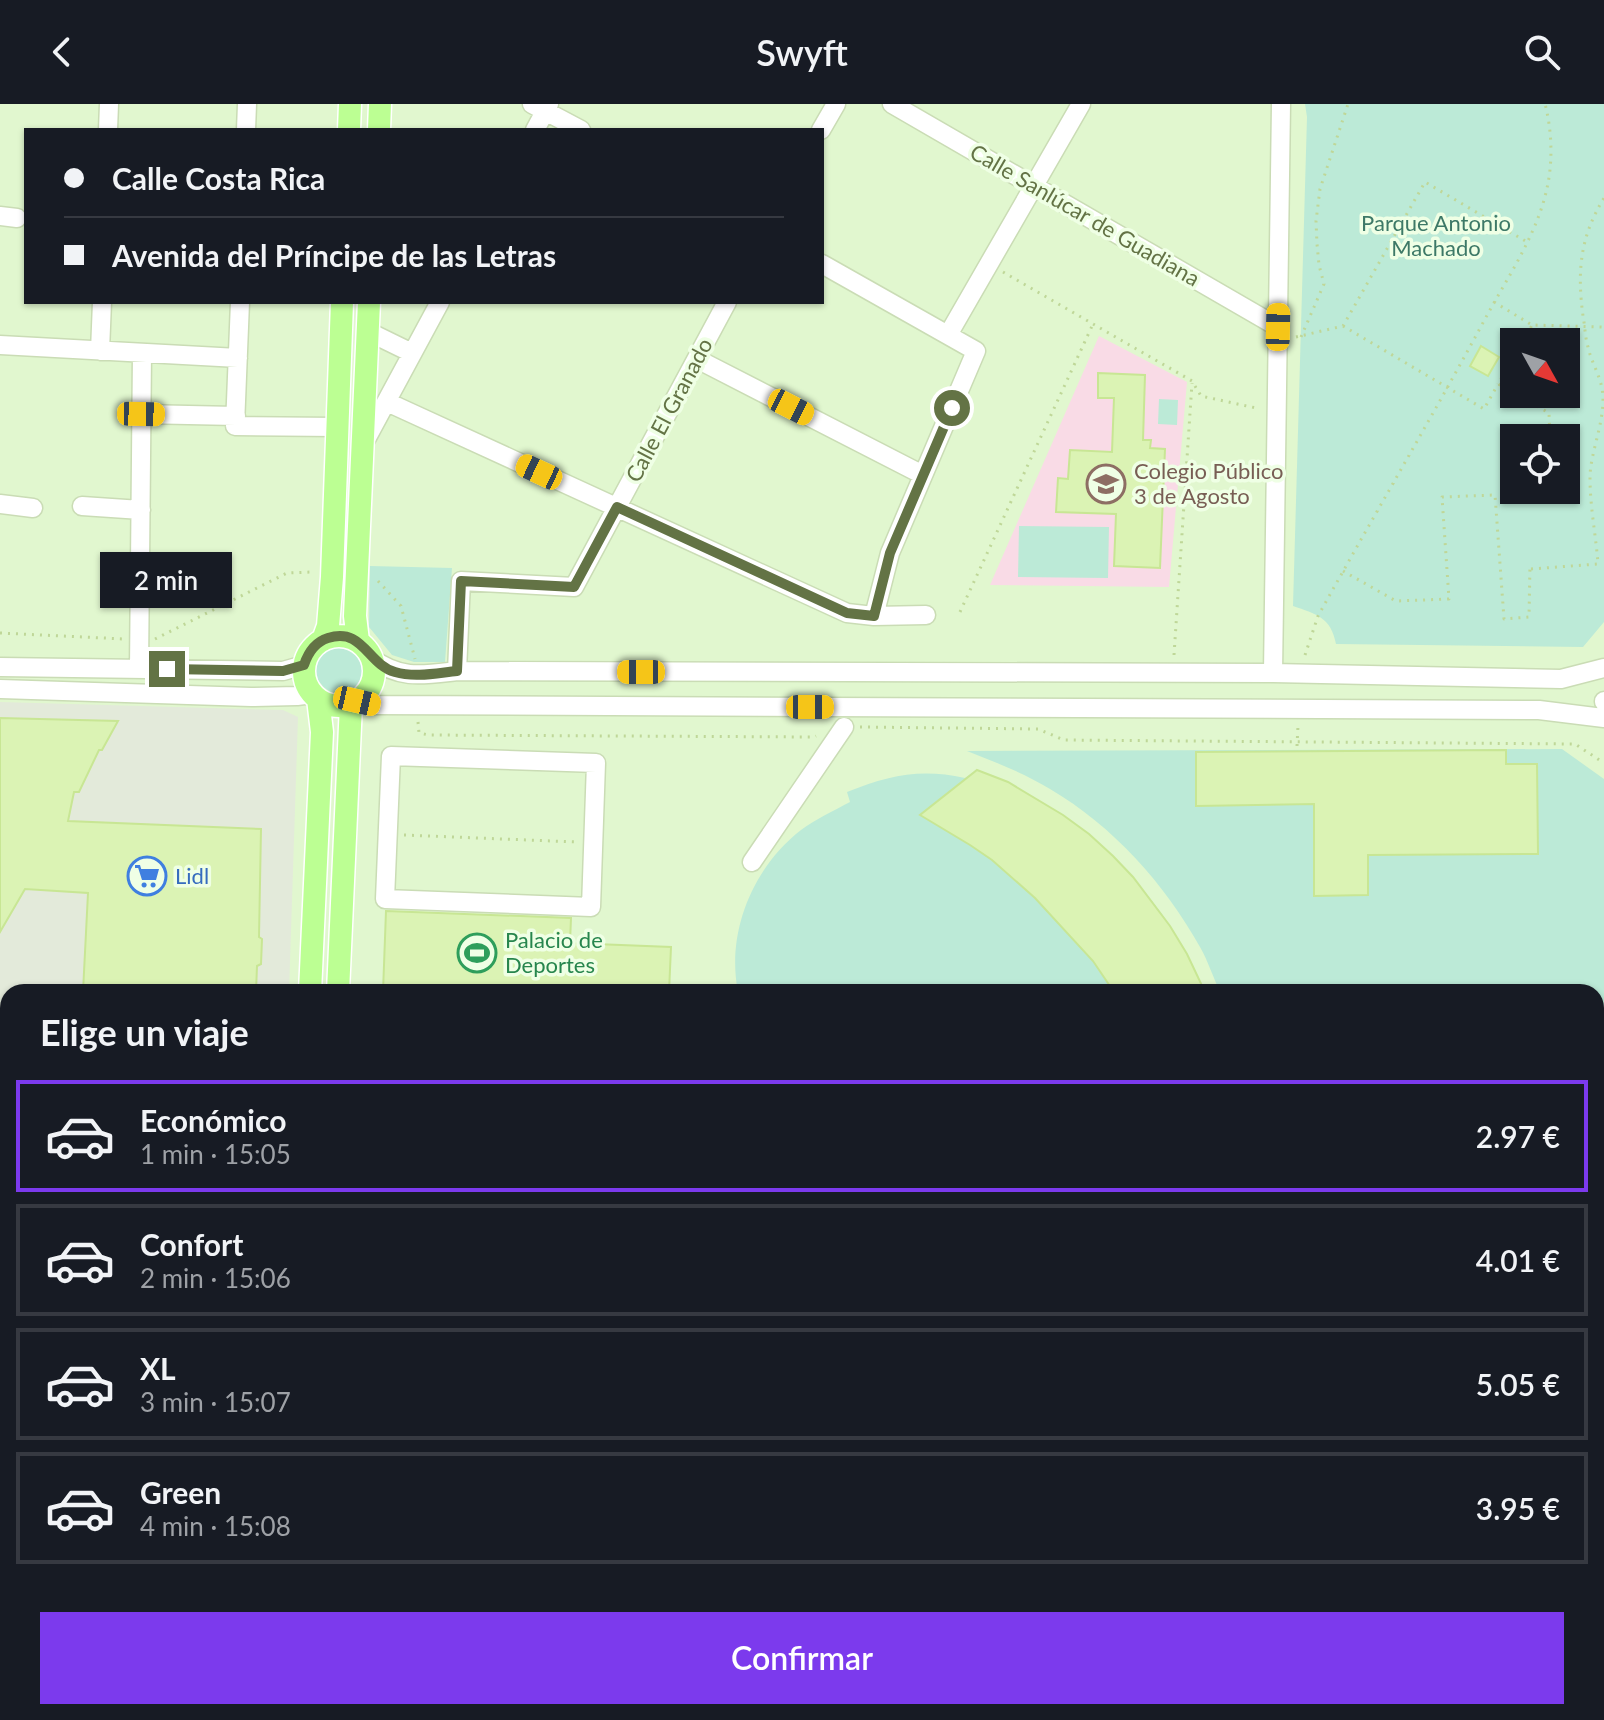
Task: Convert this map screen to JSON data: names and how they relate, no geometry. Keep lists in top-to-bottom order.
{
  "streets": {
    "street": ["Calle Sanlúcar de Guadiana", "Calle El Granado"]
  },
  "parks": ["Parque Antonio Machado"],
  "places": {
    "school or university": ["Colegio Público 3 de Agosto"],
    "supermarket": ["Lidl"],
    "sports": ["Palacio de Deportes"]
  },
  "north": "bottom right",
  "page": {
    "header": "Swyft",
    "banner": ["Calle Costa Rica", "Avenida del Príncipe de las Letras"],
    "bubble": "2 min",
    "heading": "Elige un viaje",
    "list": [
      {
        "name": "Económico",
        "note": "1 min · 15:05",
        "value": "2.97 €"
      },
      {
        "name": "Confort",
        "note": "2 min · 15:06",
        "value": "4.01 €"
      },
      {
        "name": "XL",
        "note": "3 min · 15:07",
        "value": "5.05 €"
      },
      {
        "name": "Green",
        "note": "4 min · 15:08",
        "value": "3.95 €"
      }
    ],
    "buttons": "Confirmar"
  }
}
